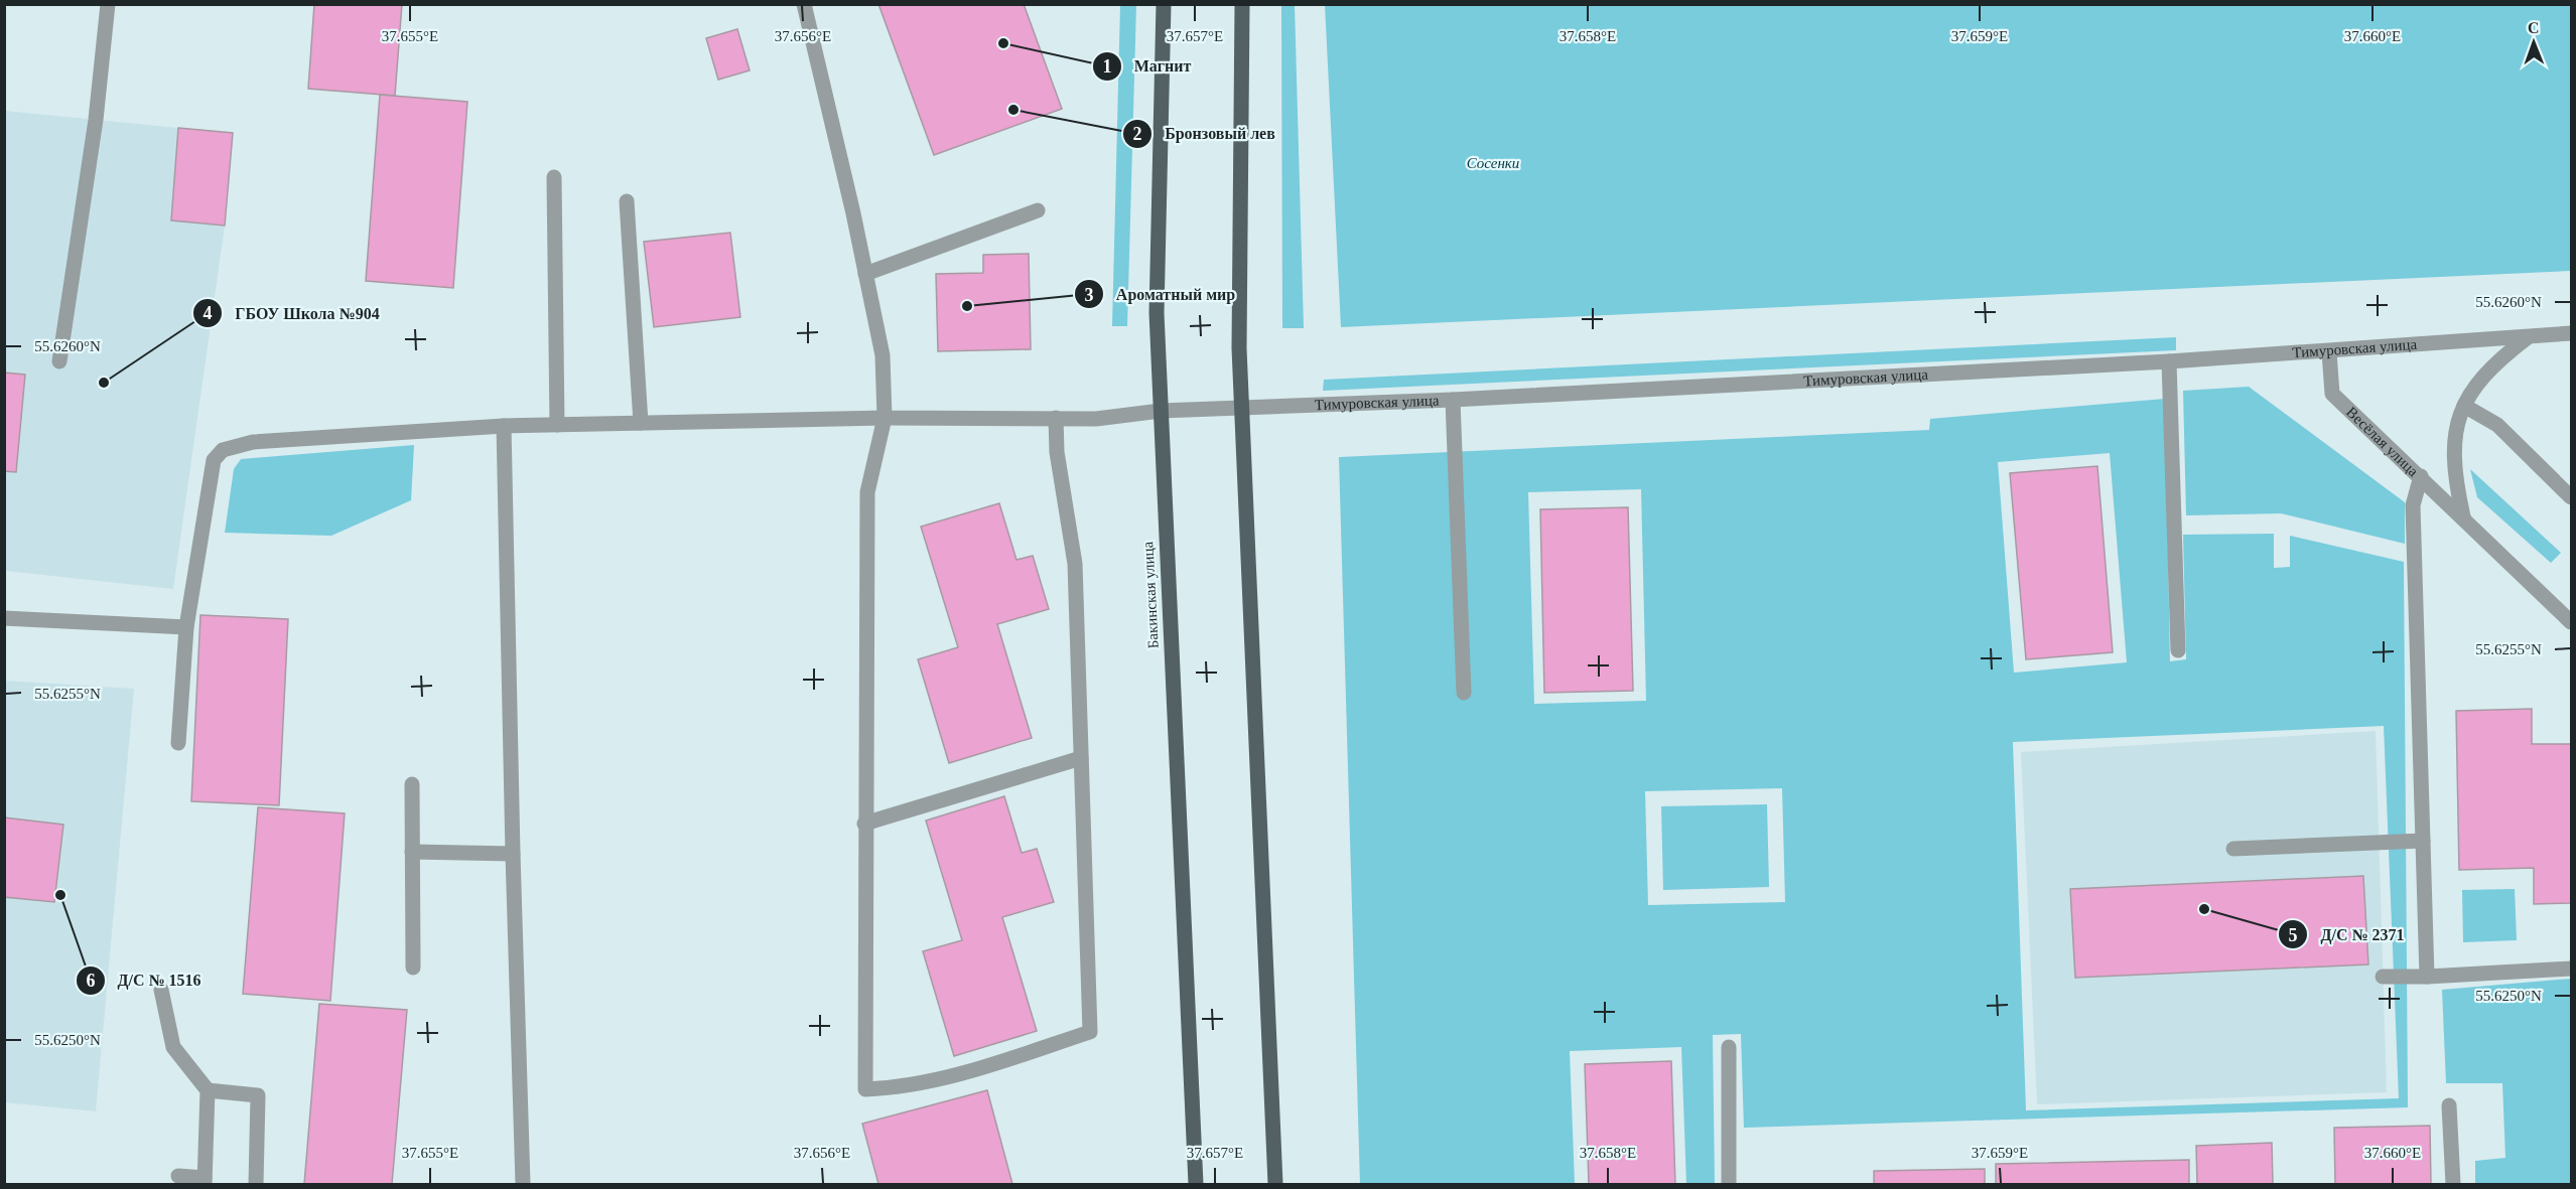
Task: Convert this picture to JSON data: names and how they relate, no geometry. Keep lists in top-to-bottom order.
{
  "streets": {
    "main road": ["Бакинская улица"],
    "street": ["Тимуровская улица", "Весёлая улица"]
  },
  "crossings": [
    ["Тимуровская улица", "Весёлая улица"],
    ["Тимуровская улица", "Бакинская улица"]
  ],
  "parks": ["Сосенки"],
  "places": [
    "Магнит",
    "Бронзовый лев",
    "Ароматный мир",
    "ГБОУ Школа №904",
    "Д/C № 1516",
    "Д/C № 2371"
  ],
  "north": "top",
  "coordinates": [
    "37.655°E",
    "37.656°E",
    "37.657°E",
    "37.658°E",
    "37.659°E",
    "37.660°E",
    "55.6260°N",
    "55.6255°N",
    "55.6250°N"
  ]
}
